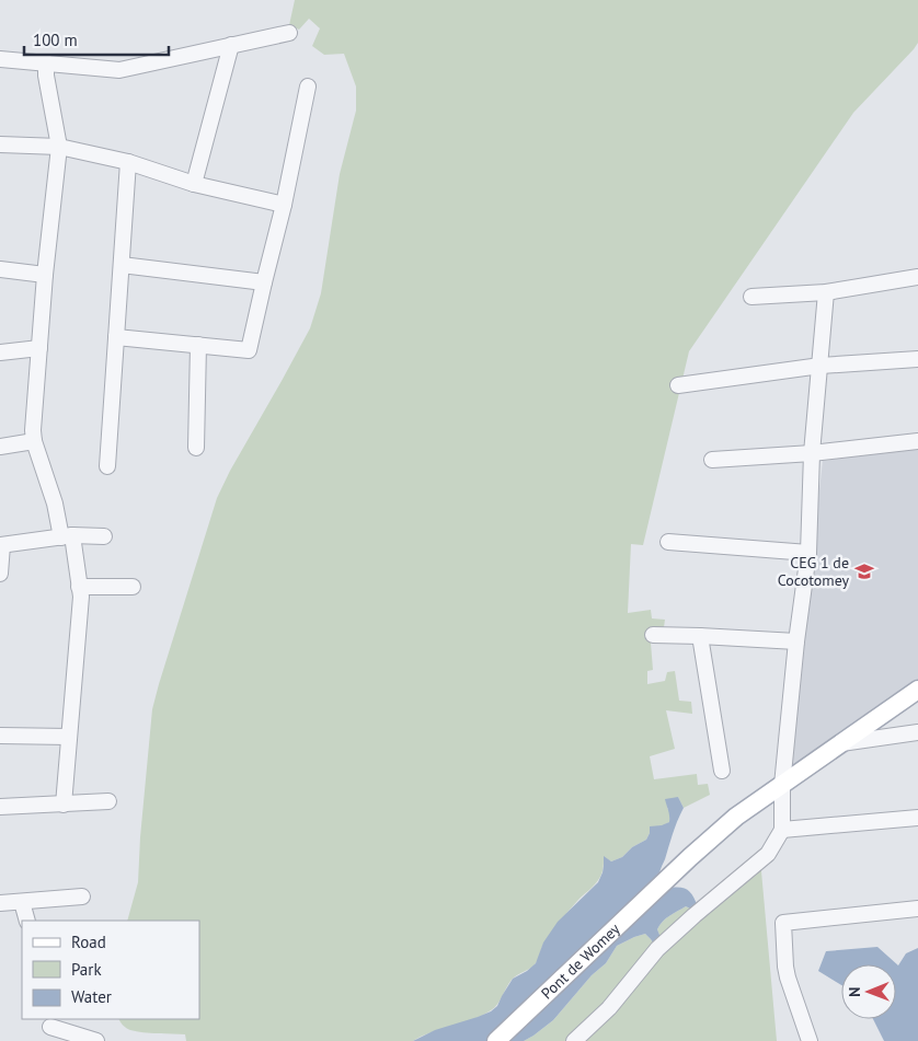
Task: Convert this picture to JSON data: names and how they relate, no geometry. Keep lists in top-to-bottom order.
{
  "streets": {
    "main road": ["Pont de Womey"]
  },
  "places": {
    "school or university": ["CEG 1 de Cocotomey"]
  },
  "legend": ["Road", "Park", "Water"],
  "scale_bar": "100 m",
  "north": "left"
}
